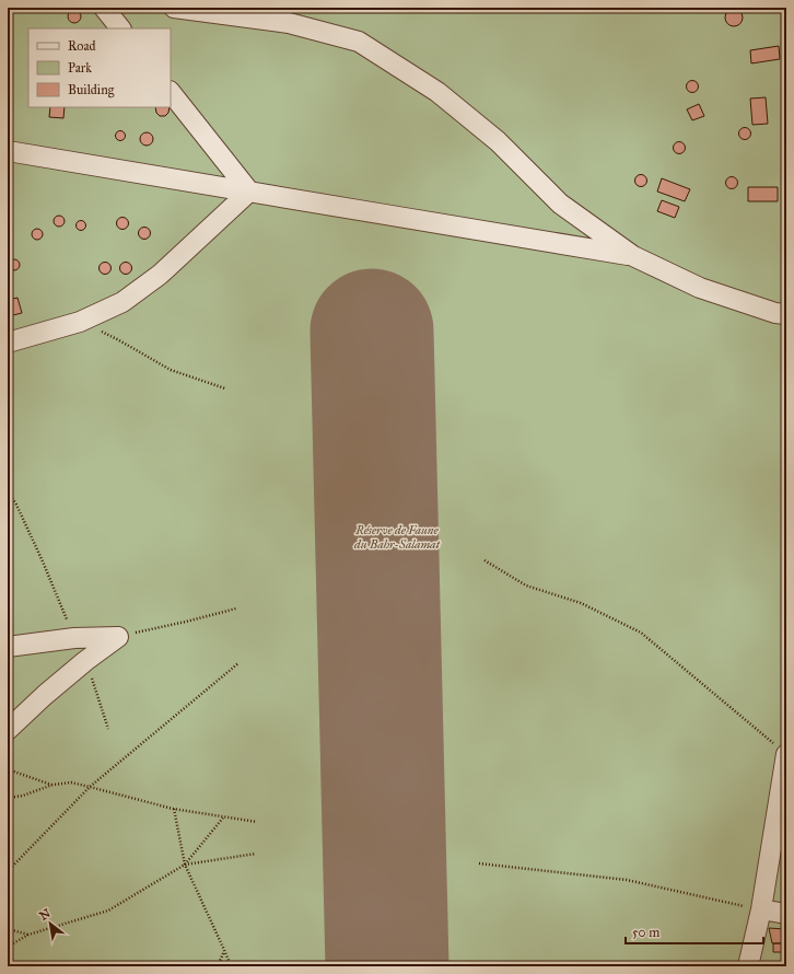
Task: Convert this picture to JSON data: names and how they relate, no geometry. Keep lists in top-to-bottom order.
{
  "parks": ["Réserve de Faune du Bahr-Salamat"],
  "legend": ["Road", "Park", "Building"],
  "scale_bar": "50 m",
  "north": "top left"
}
